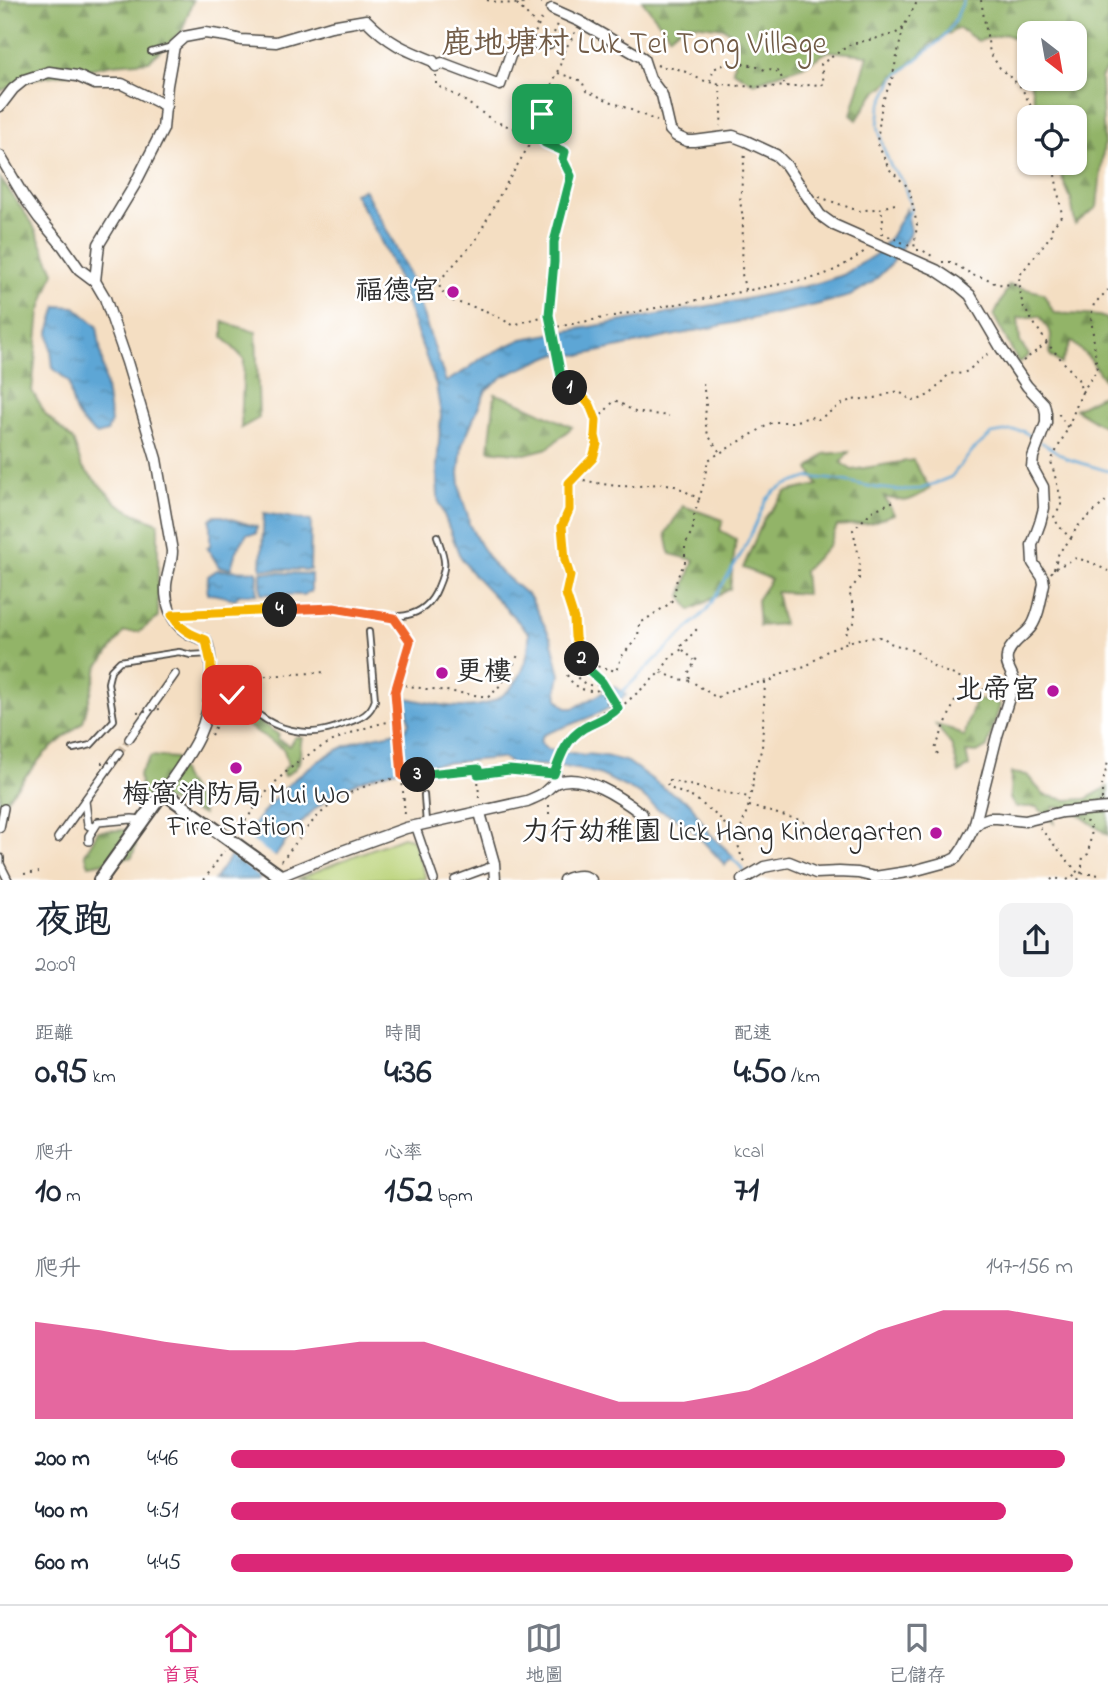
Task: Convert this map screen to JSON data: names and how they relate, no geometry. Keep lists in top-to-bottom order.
{
  "districts": ["鹿地塘村 Luk Tei Tong Village"],
  "places": [
    "福德宮",
    "更樓",
    "北帝宮",
    "梅窩消防局 Mui Wo Fire Station",
    "力行幼稚園 Lick Hang Kindergarten"
  ],
  "north": "bottom right",
  "page": {
    "pins": [
      "1",
      "4",
      "2",
      "3"
    ],
    "heading": ["夜跑", "20:09"],
    "stats": [
      ["距離", "0.95 km"],
      ["時間", "4:36"],
      ["配速", "4:50 /km"],
      ["爬升", "10 m"],
      ["心率", "152 bpm"],
      ["kcal", "71"]
    ],
    "chart": ["爬升", "147–156 m"],
    "list": [
      {
        "name": "200 m",
        "note": "4:46"
      },
      {
        "name": "400 m",
        "note": "4:51"
      },
      {
        "name": "600 m",
        "note": "4:45"
      }
    ],
    "tabs": ["首頁", "地圖", "已儲存"]
  }
}
